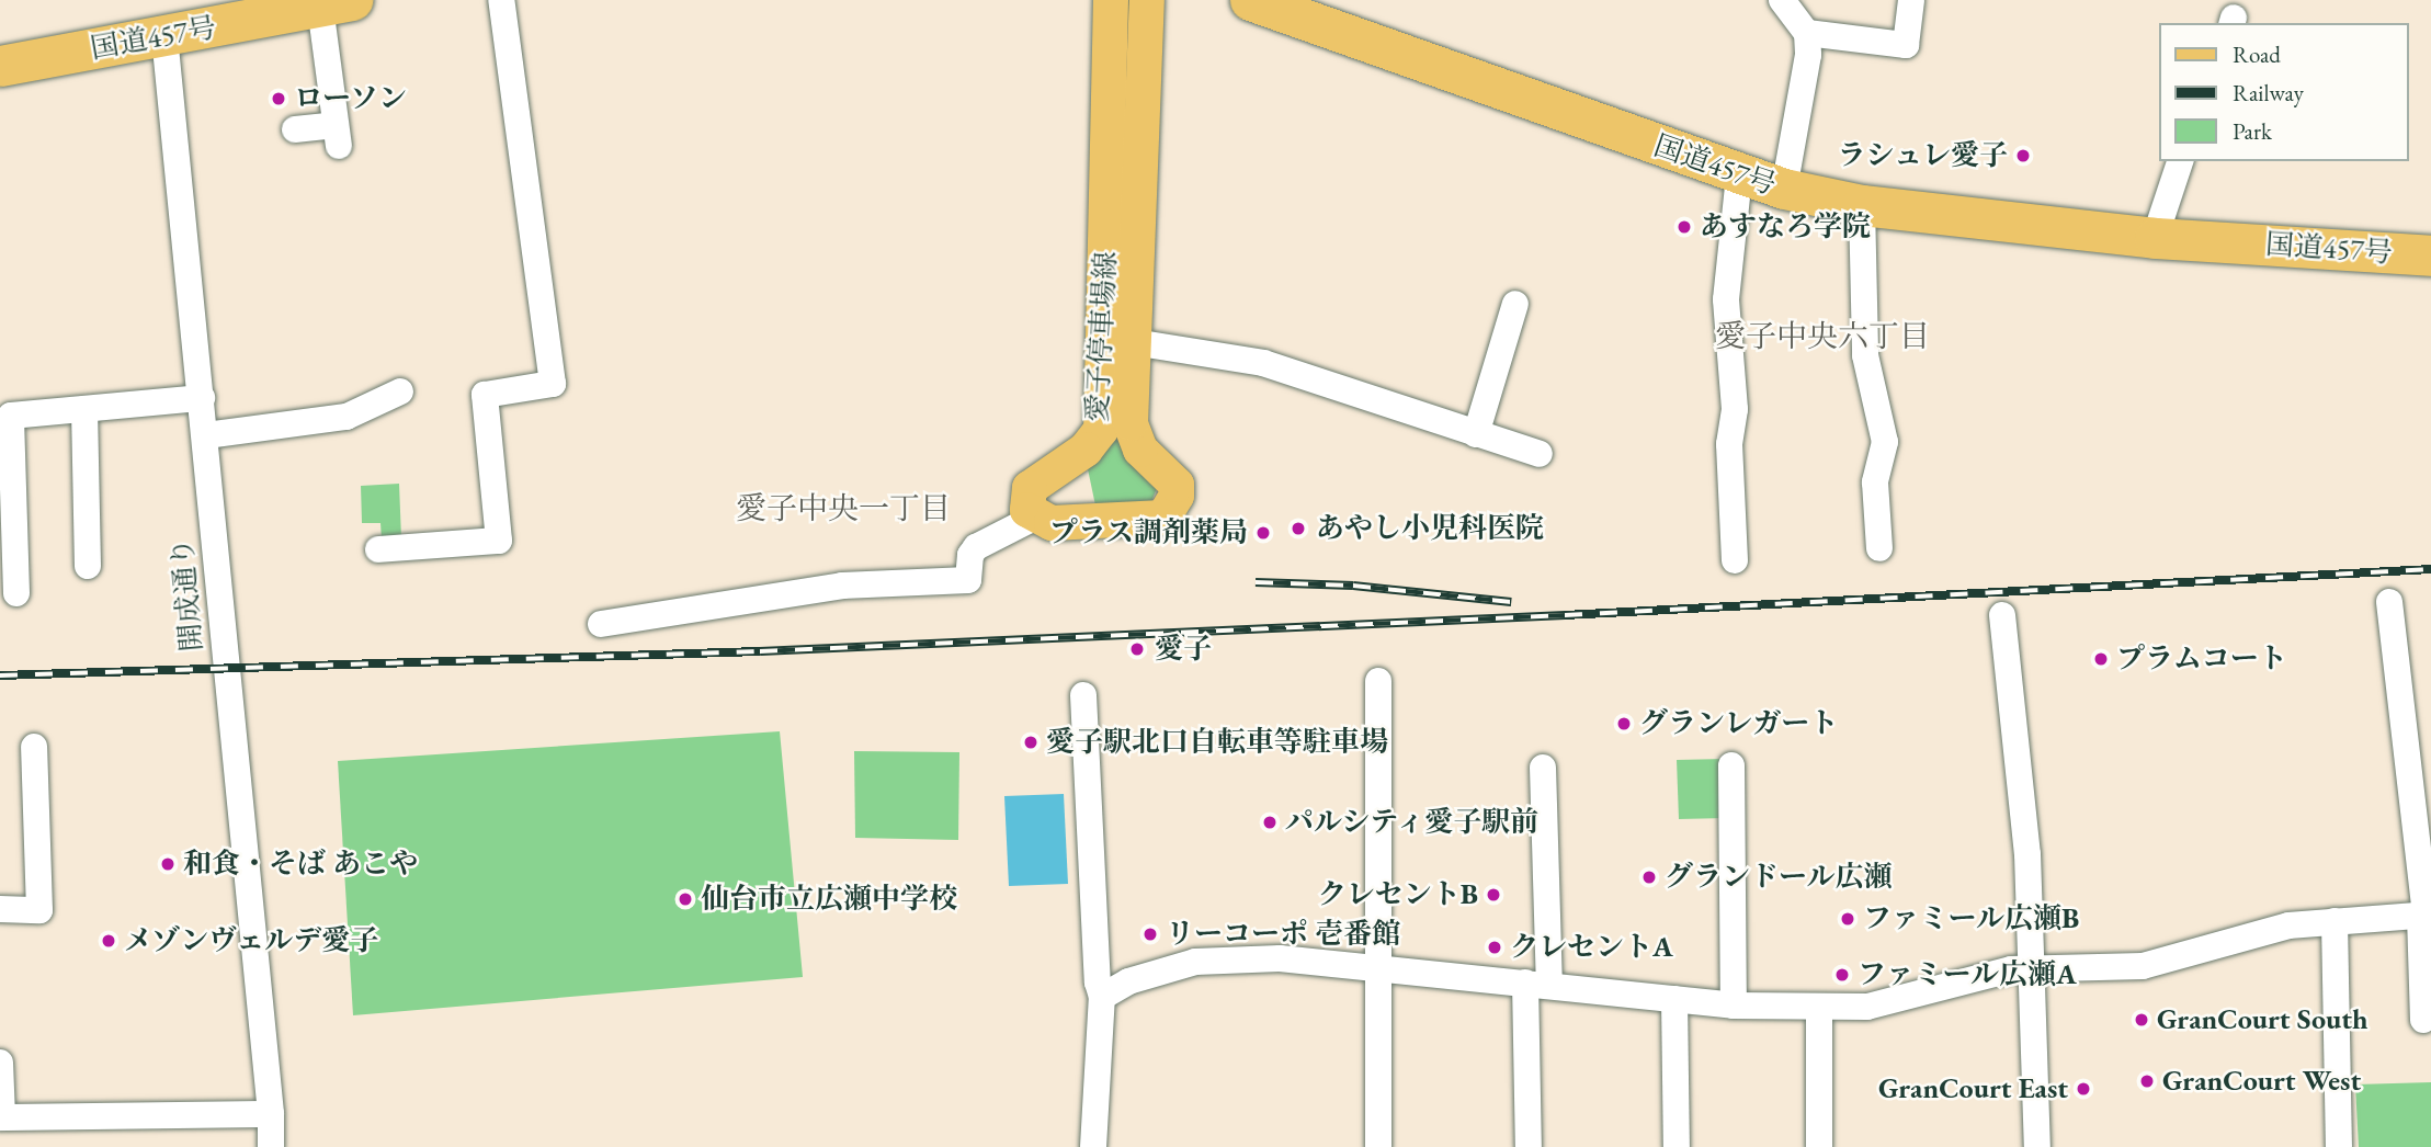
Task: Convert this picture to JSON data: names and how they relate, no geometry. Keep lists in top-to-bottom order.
{
  "streets": {
    "highway": ["国道457号"],
    "main road": ["愛子停車場線"],
    "street": ["開成通り"]
  },
  "crossings": [
    ["国道457号", "開成通り"]
  ],
  "districts": ["愛子中央六丁目", "愛子中央一丁目"],
  "places": [
    "ローソン",
    "ラシュレ愛子",
    "あすなろ学院",
    "あやし小児科医院",
    "プラス調剤薬局",
    "愛子",
    "プラムコート",
    "グランレガート",
    "愛子駅北口自転車等駐車場",
    "パルシティ愛子駅前",
    "和食・そば あこや",
    "グランドール広瀬",
    "クレセントB",
    "仙台市立広瀬中学校",
    "ファミール広瀬B",
    "リーコーポ 壱番館",
    "メゾンヴェルデ愛子",
    "クレセントA",
    "ファミール広瀬A",
    "GranCourt South",
    "GranCourt West",
    "GranCourt East"
  ],
  "legend": ["Road", "Railway", "Park"]
}
